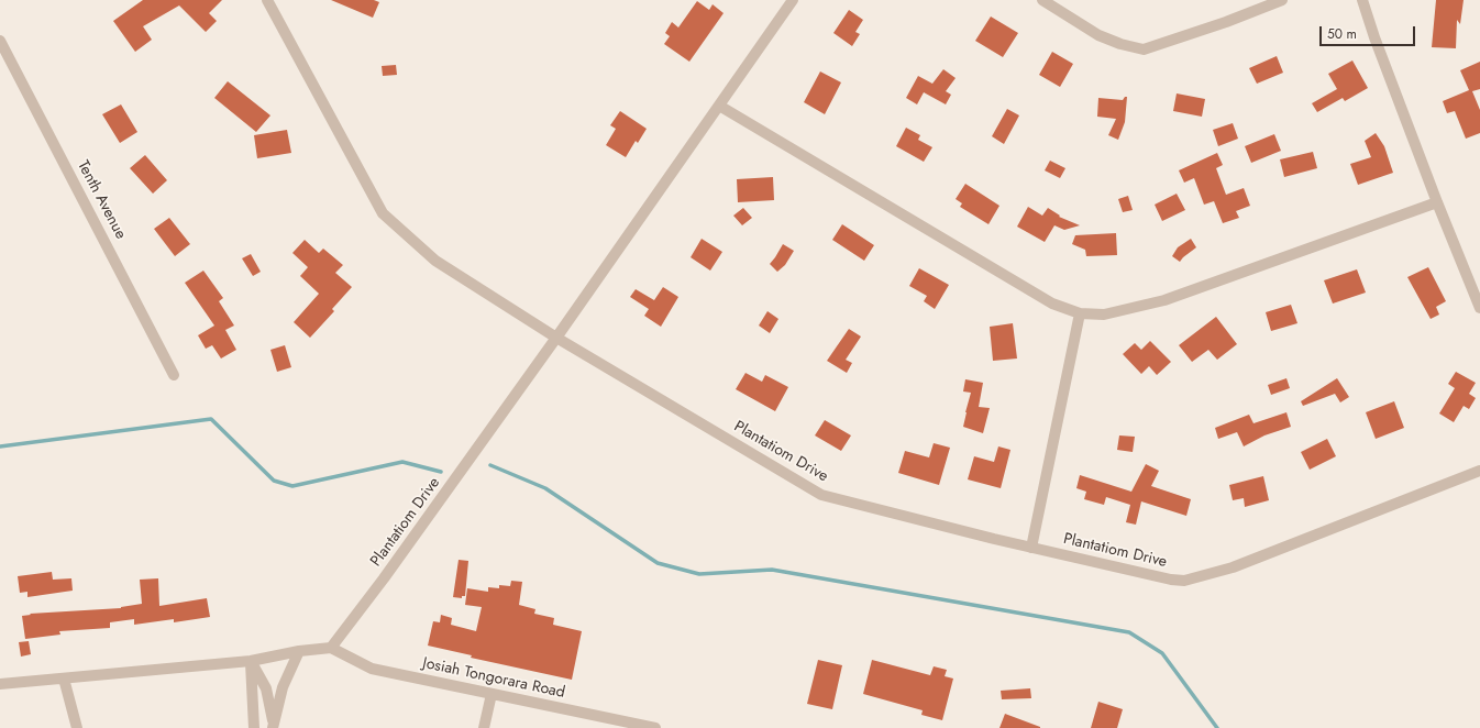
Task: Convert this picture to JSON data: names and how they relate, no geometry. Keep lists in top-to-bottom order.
{
  "streets": {
    "street": ["Tenth Avenue", "Plantatiom Drive", "Josiah Tongorara Road"]
  },
  "crossings": [
    ["Plantatiom Drive", "Josiah Tongorara Road"]
  ],
  "scale_bar": "50 m"
}
